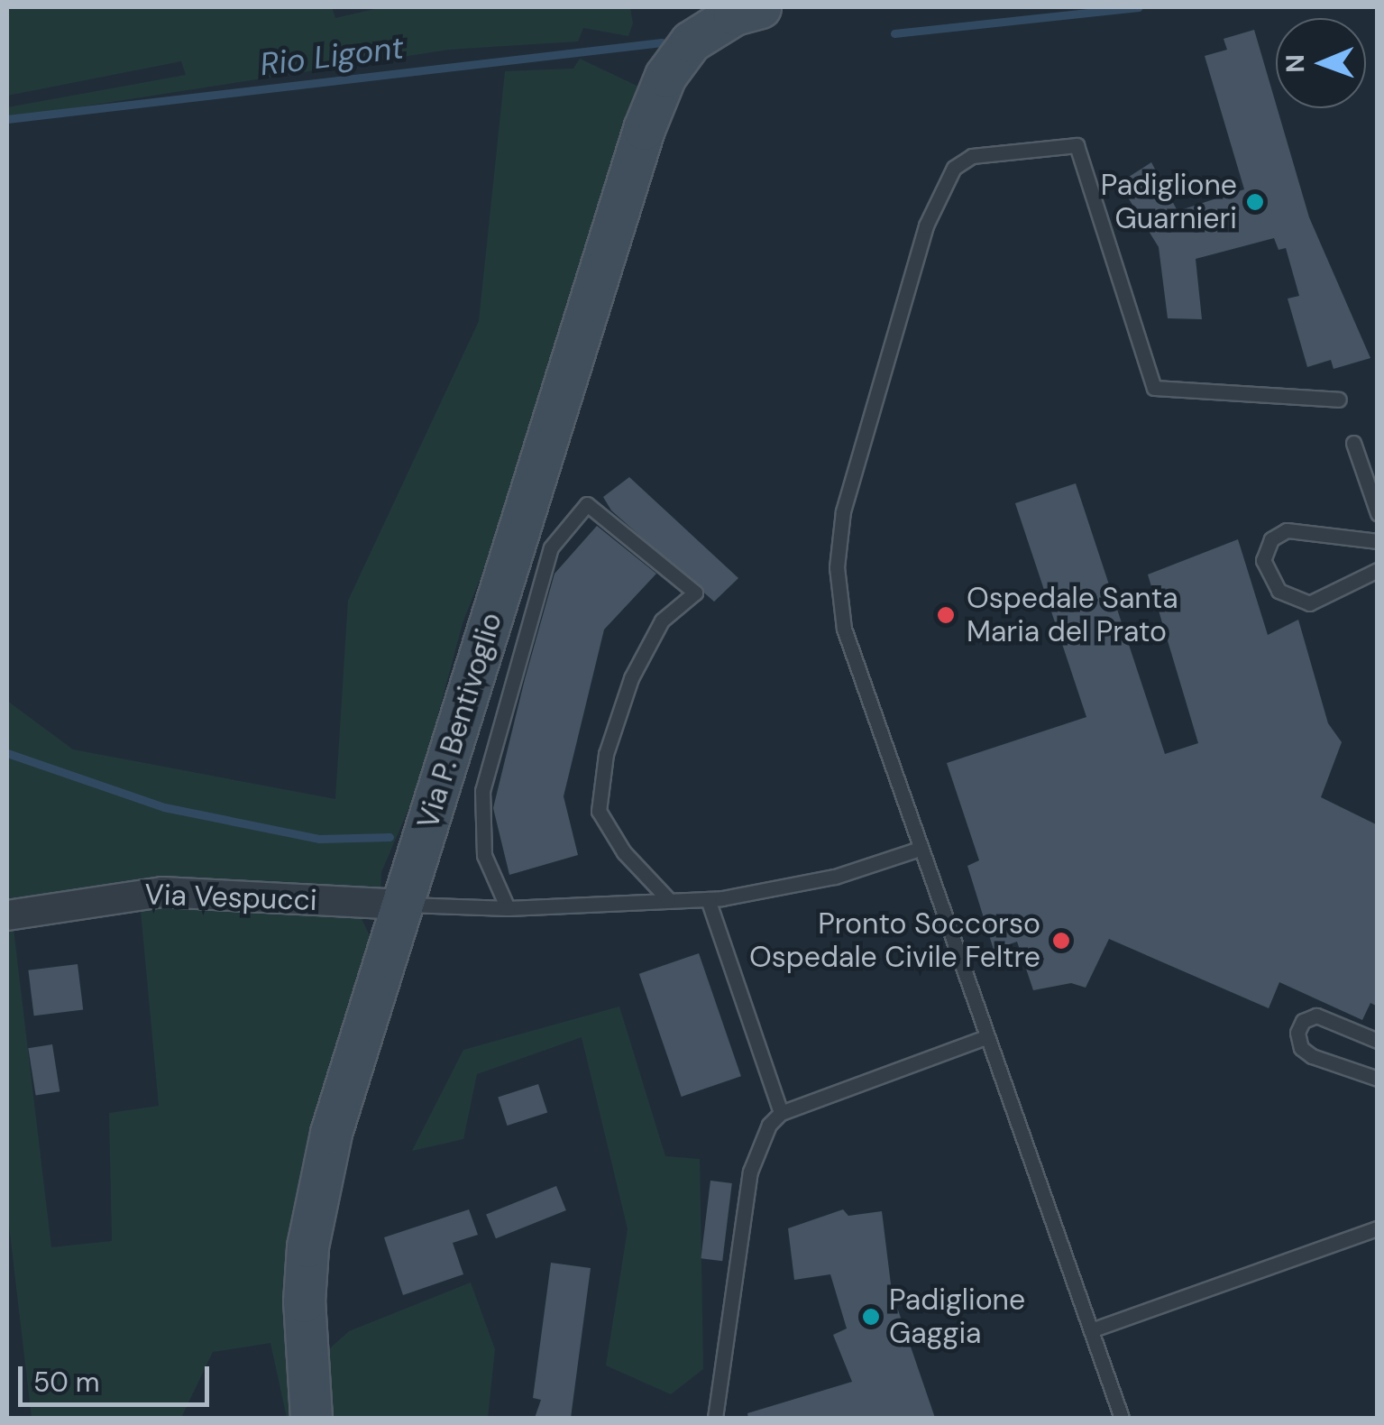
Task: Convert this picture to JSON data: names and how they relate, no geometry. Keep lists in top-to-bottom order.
{
  "streets": {
    "street": ["Via P. Bentivoglio", "Via Vespucci"]
  },
  "crossings": [
    ["Via P. Bentivoglio", "Via Vespucci"]
  ],
  "water": ["Rio Ligont"],
  "places": [
    "Padiglione Guarnieri",
    "Ospedale Santa Maria del Prato",
    "Pronto Soccorso Ospedale Civile Feltre",
    "Padiglione Gaggia"
  ],
  "scale_bar": "50 m",
  "north": "left"
}
